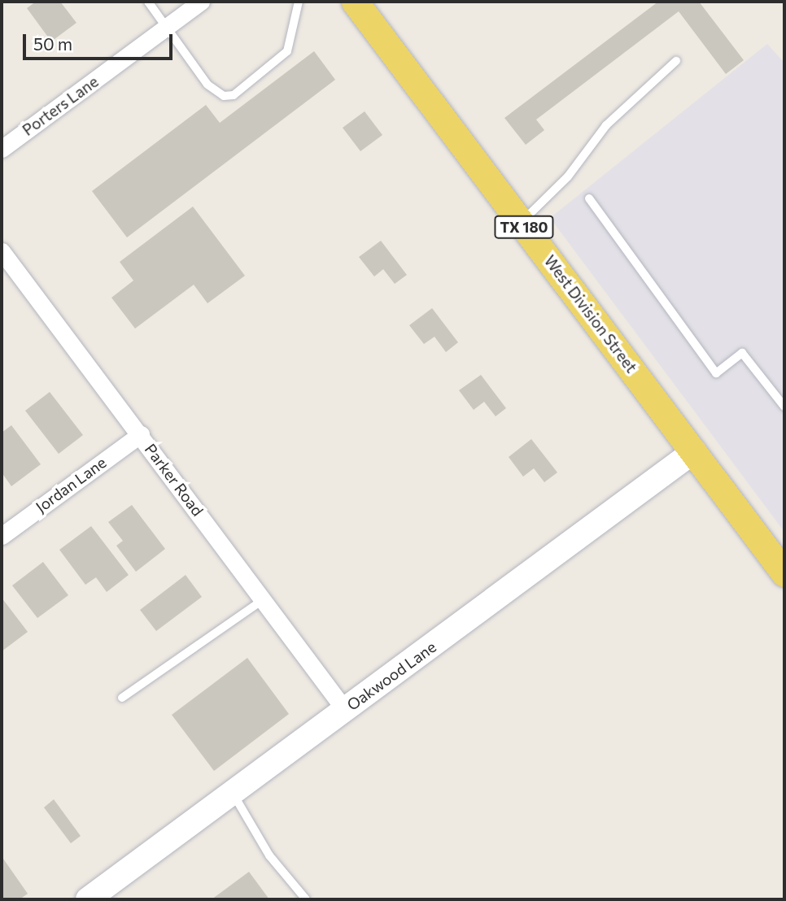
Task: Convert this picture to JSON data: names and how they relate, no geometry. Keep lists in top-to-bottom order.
{
  "streets": {
    "main road": ["TX 180", "West Division Street"],
    "street": [
      "Porters Lane",
      "Parker Road",
      "Jordan Lane",
      "Oakwood Lane"
    ]
  },
  "crossings": [
    ["West Division Street", "Oakwood Lane"],
    ["Parker Road", "Jordan Lane"],
    ["Parker Road", "Oakwood Lane"]
  ],
  "scale_bar": "50 m"
}
